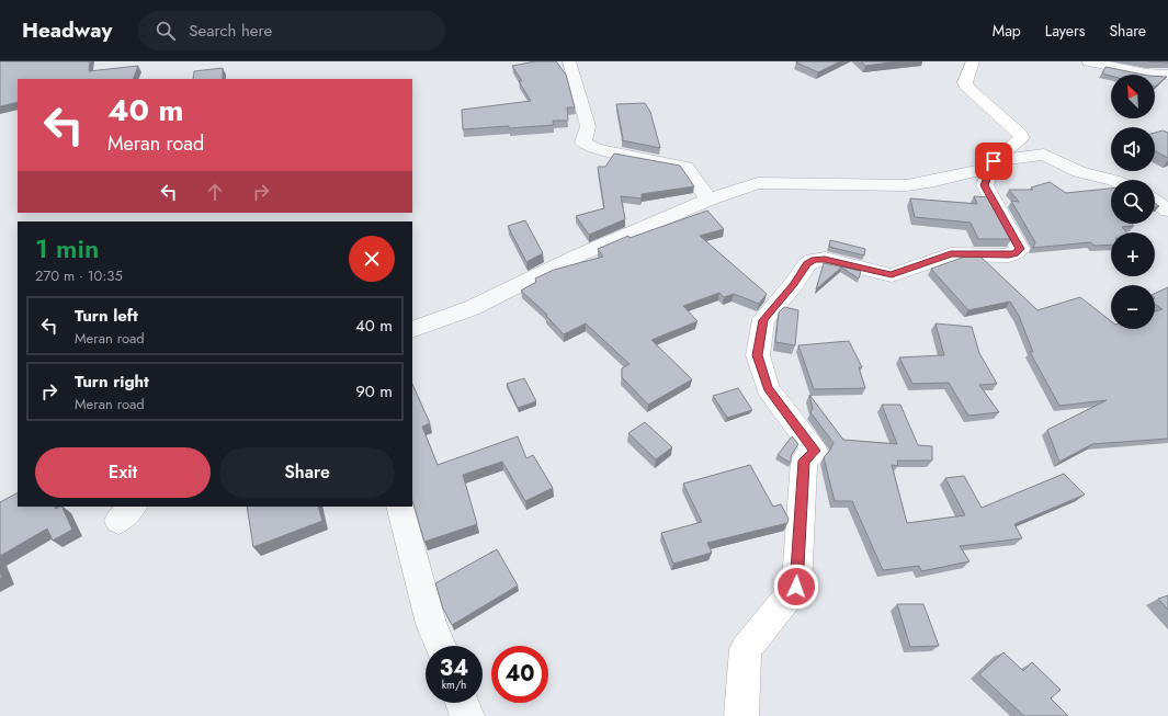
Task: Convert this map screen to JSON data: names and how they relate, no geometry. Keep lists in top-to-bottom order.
{
  "north": "top left",
  "page": {
    "header": "Headway",
    "search": "Search here",
    "nav": ["Map", "Layers", "Share"],
    "map_buttons": ["+", "−"],
    "turn": ["40 m", "Meran road"],
    "heading": ["1 min", "270 m · 10:35"],
    "list": [
      {
        "name": "Turn left",
        "note": "Meran road",
        "value": "40 m"
      },
      {
        "name": "Turn right",
        "note": "Meran road",
        "value": "90 m"
      }
    ],
    "buttons": ["Exit", "Share"],
    "speed": "34 km/h",
    "limit": "40"
  }
}
